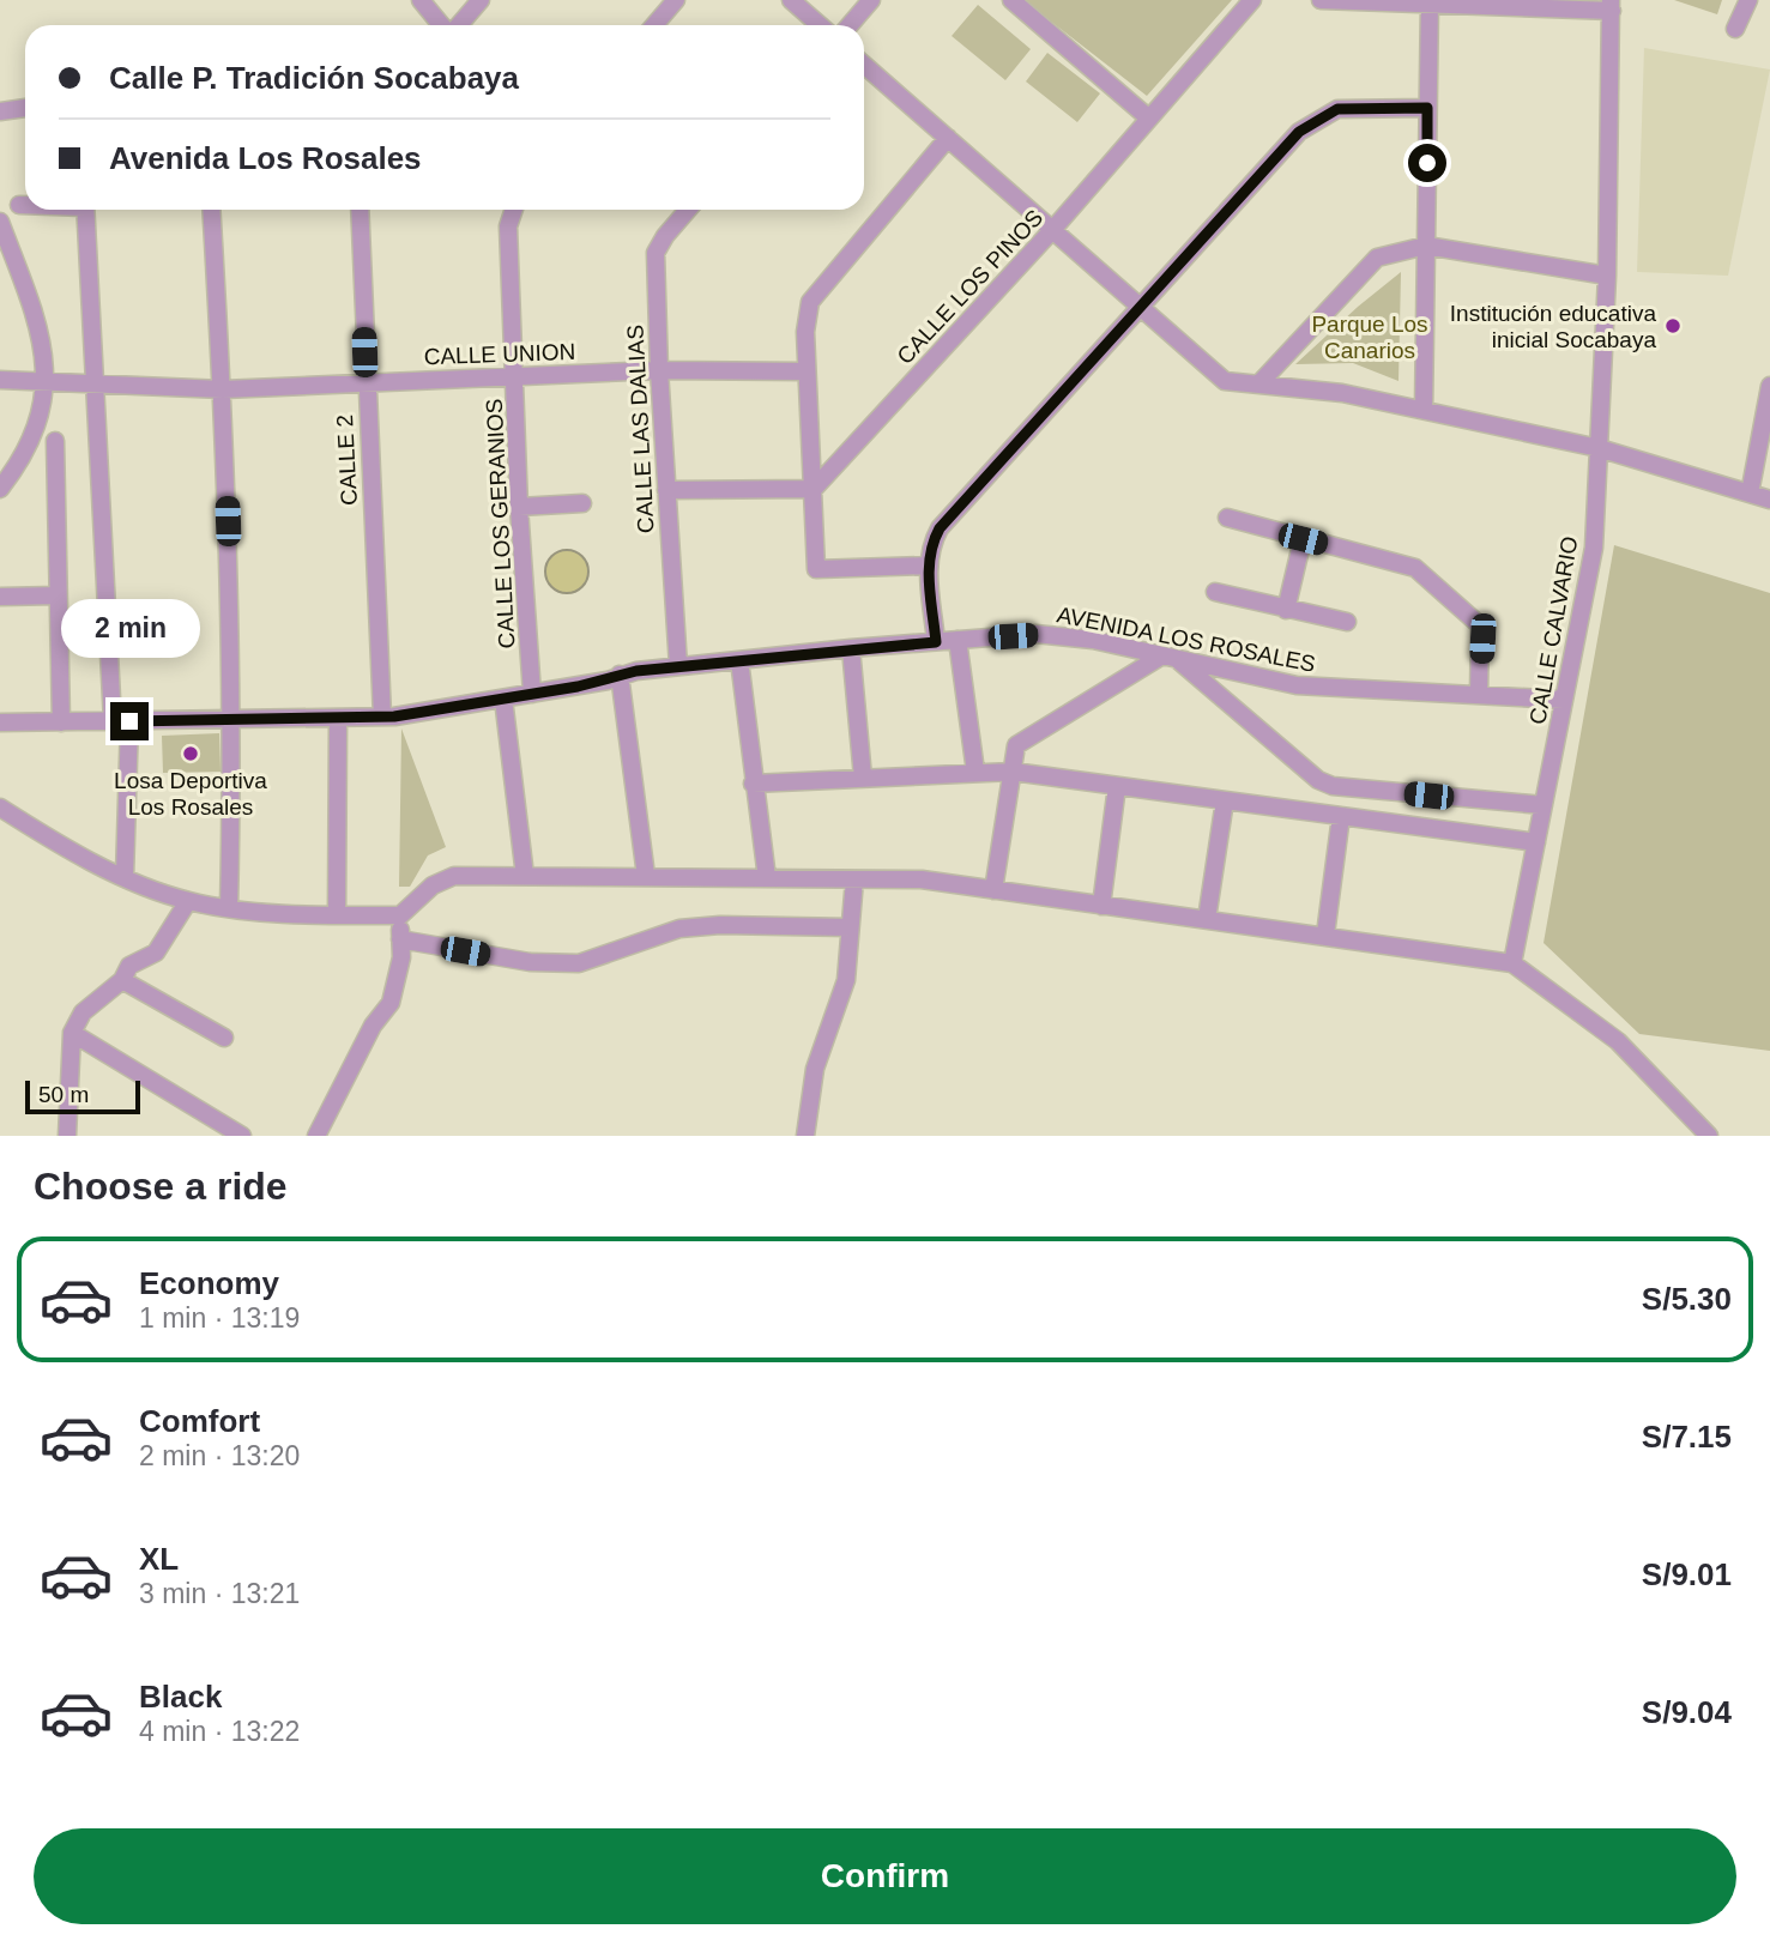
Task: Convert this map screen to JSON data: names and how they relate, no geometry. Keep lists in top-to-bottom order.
{
  "streets": {
    "street": [
      "CALLE LOS PINOS",
      "CALLE UNION",
      "CALLE LAS DALIAS",
      "CALLE 2",
      "CALLE LOS GERANIOS",
      "CALLE CALVARIO",
      "AVENIDA LOS ROSALES"
    ]
  },
  "crossings": [
    ["CALLE UNION", "CALLE LAS DALIAS"],
    ["CALLE UNION", "CALLE 2"],
    ["CALLE UNION", "CALLE LOS GERANIOS"],
    ["CALLE LAS DALIAS", "AVENIDA LOS ROSALES"],
    ["CALLE 2", "AVENIDA LOS ROSALES"],
    ["CALLE LOS GERANIOS", "AVENIDA LOS ROSALES"],
    ["CALLE CALVARIO", "AVENIDA LOS ROSALES"]
  ],
  "parks": ["Parque Los Canarios"],
  "places": ["Institución educativa inicial Socabaya", "Losa Deportiva Los Rosales"],
  "scale_bar": "50 m",
  "page": {
    "banner": ["Calle P. Tradición Socabaya", "Avenida Los Rosales"],
    "bubble": "2 min",
    "scale": "50 m",
    "heading": "Choose a ride",
    "list": [
      {
        "name": "Economy",
        "note": "1 min · 13:19",
        "value": "S/5.30"
      },
      {
        "name": "Comfort",
        "note": "2 min · 13:20",
        "value": "S/7.15"
      },
      {
        "name": "XL",
        "note": "3 min · 13:21",
        "value": "S/9.01"
      },
      {
        "name": "Black",
        "note": "4 min · 13:22",
        "value": "S/9.04"
      }
    ],
    "buttons": "Confirm"
  }
}
